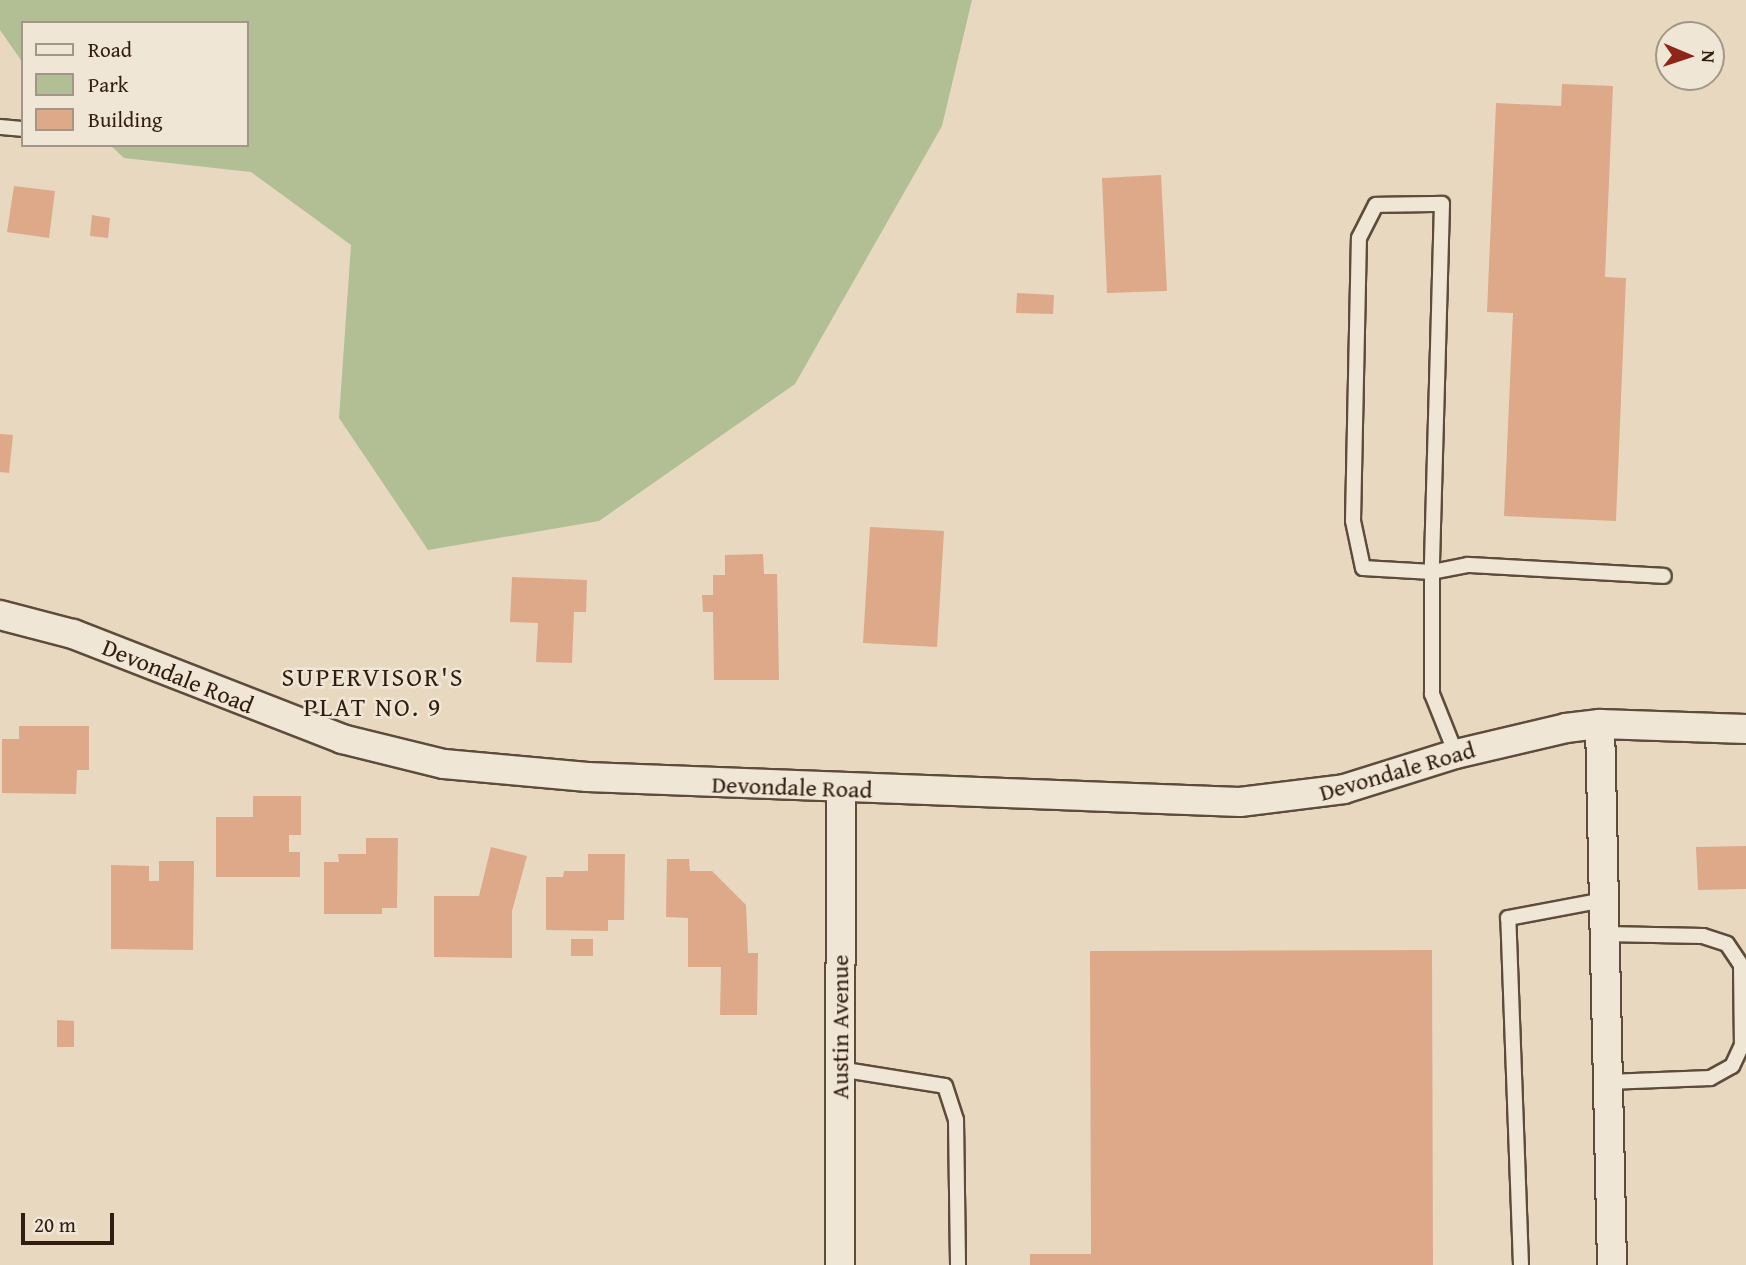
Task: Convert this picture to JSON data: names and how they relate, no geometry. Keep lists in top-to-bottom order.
{
  "streets": {
    "street": ["Devondale Road", "Austin Avenue"]
  },
  "crossings": [
    ["Devondale Road", "Austin Avenue"]
  ],
  "districts": ["SUPERVISOR'S PLAT NO. 9"],
  "legend": ["Road", "Park", "Building"],
  "scale_bar": "20 m",
  "north": "right"
}
